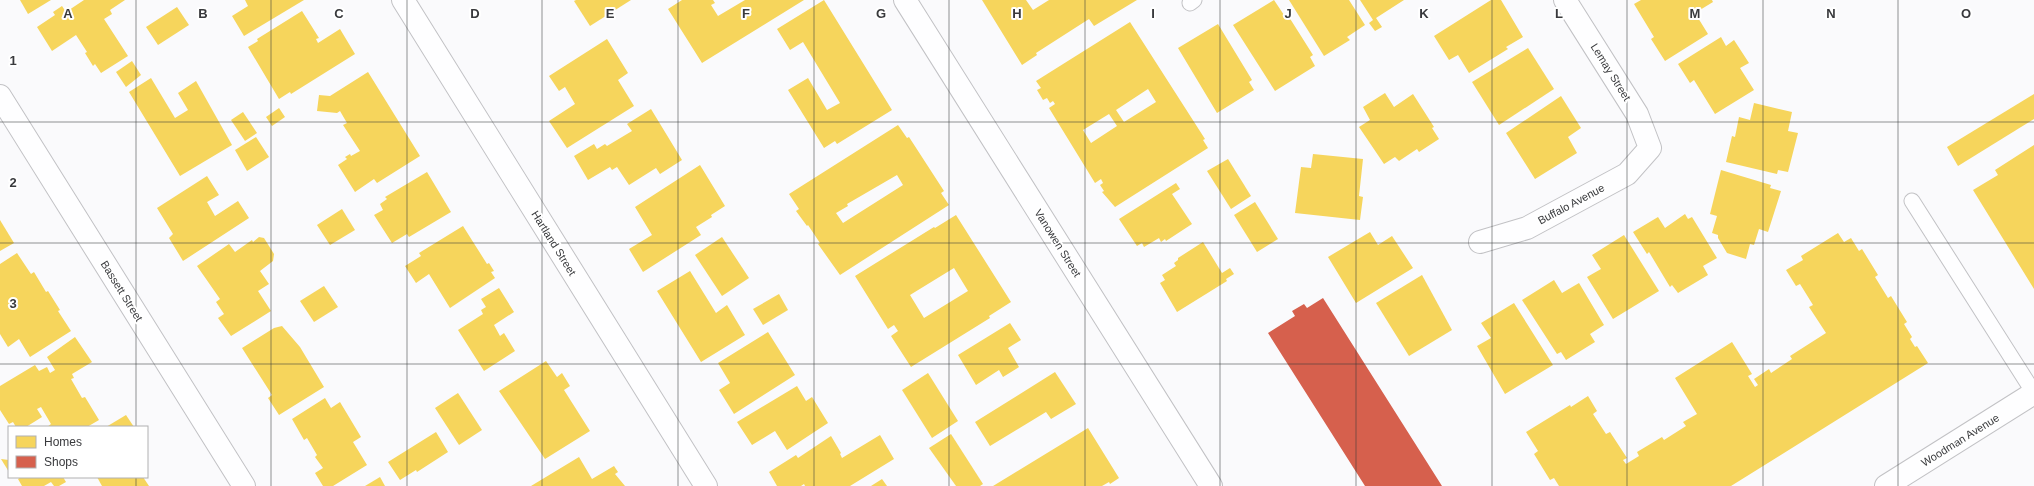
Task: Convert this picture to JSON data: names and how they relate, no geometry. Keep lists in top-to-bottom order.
{
  "streets": {
    "street": [
      "Lemay Street",
      "Buffalo Avenue",
      "Hartland Street",
      "Vanowen Street",
      "Bassett Street",
      "Woodman Avenue"
    ]
  },
  "crossings": [
    ["Lemay Street", "Buffalo Avenue"]
  ],
  "legend": ["Homes", "Shops"],
  "grid": {
    "columns": [
      "A",
      "B",
      "C",
      "D",
      "E",
      "F",
      "G",
      "H",
      "I",
      "J",
      "K",
      "L",
      "M",
      "N",
      "O"
    ],
    "rows": ["1", "2", "3"]
  }
}
